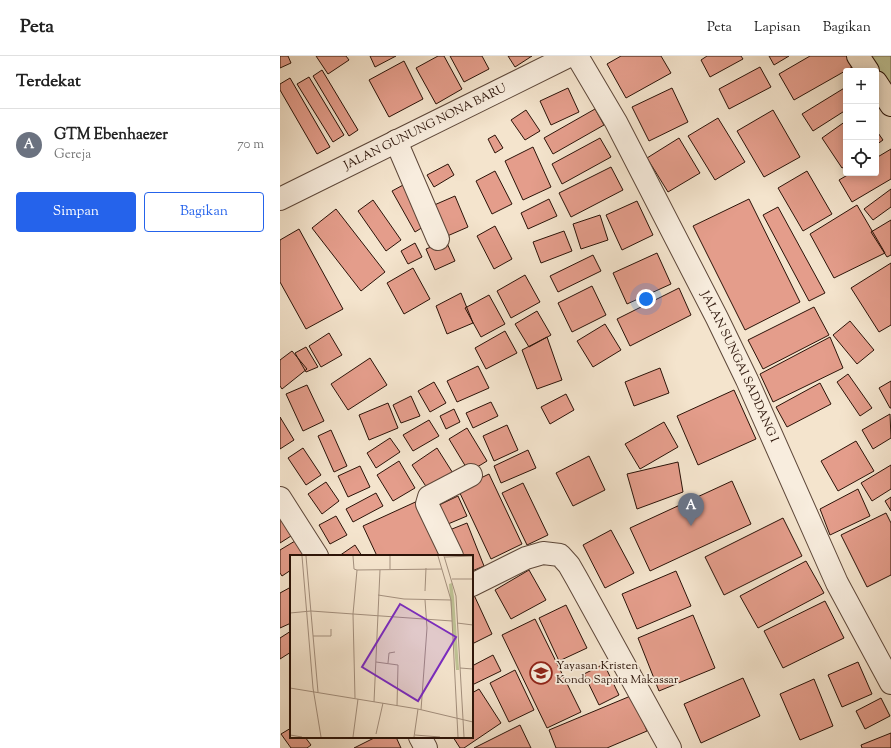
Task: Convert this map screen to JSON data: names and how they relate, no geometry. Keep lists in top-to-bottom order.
{
  "streets": {
    "street": ["JALAN GUNUNG NONA BARU", "JALAN SUNGAI SADDANG I"]
  },
  "places": {
    "school or university": ["Yayasan Kristen Kondo Sapata Makassar"]
  },
  "page": {
    "header": "Peta",
    "nav": ["Peta", "Lapisan", "Bagikan"],
    "heading": "Terdekat",
    "map_buttons": ["+", "−"],
    "list": [
      {
        "mark": "A",
        "name": "GTM Ebenhaezer",
        "note": "Gereja",
        "value": "70 m"
      }
    ],
    "buttons": ["Simpan", "Bagikan"],
    "pins": "A"
  }
}
